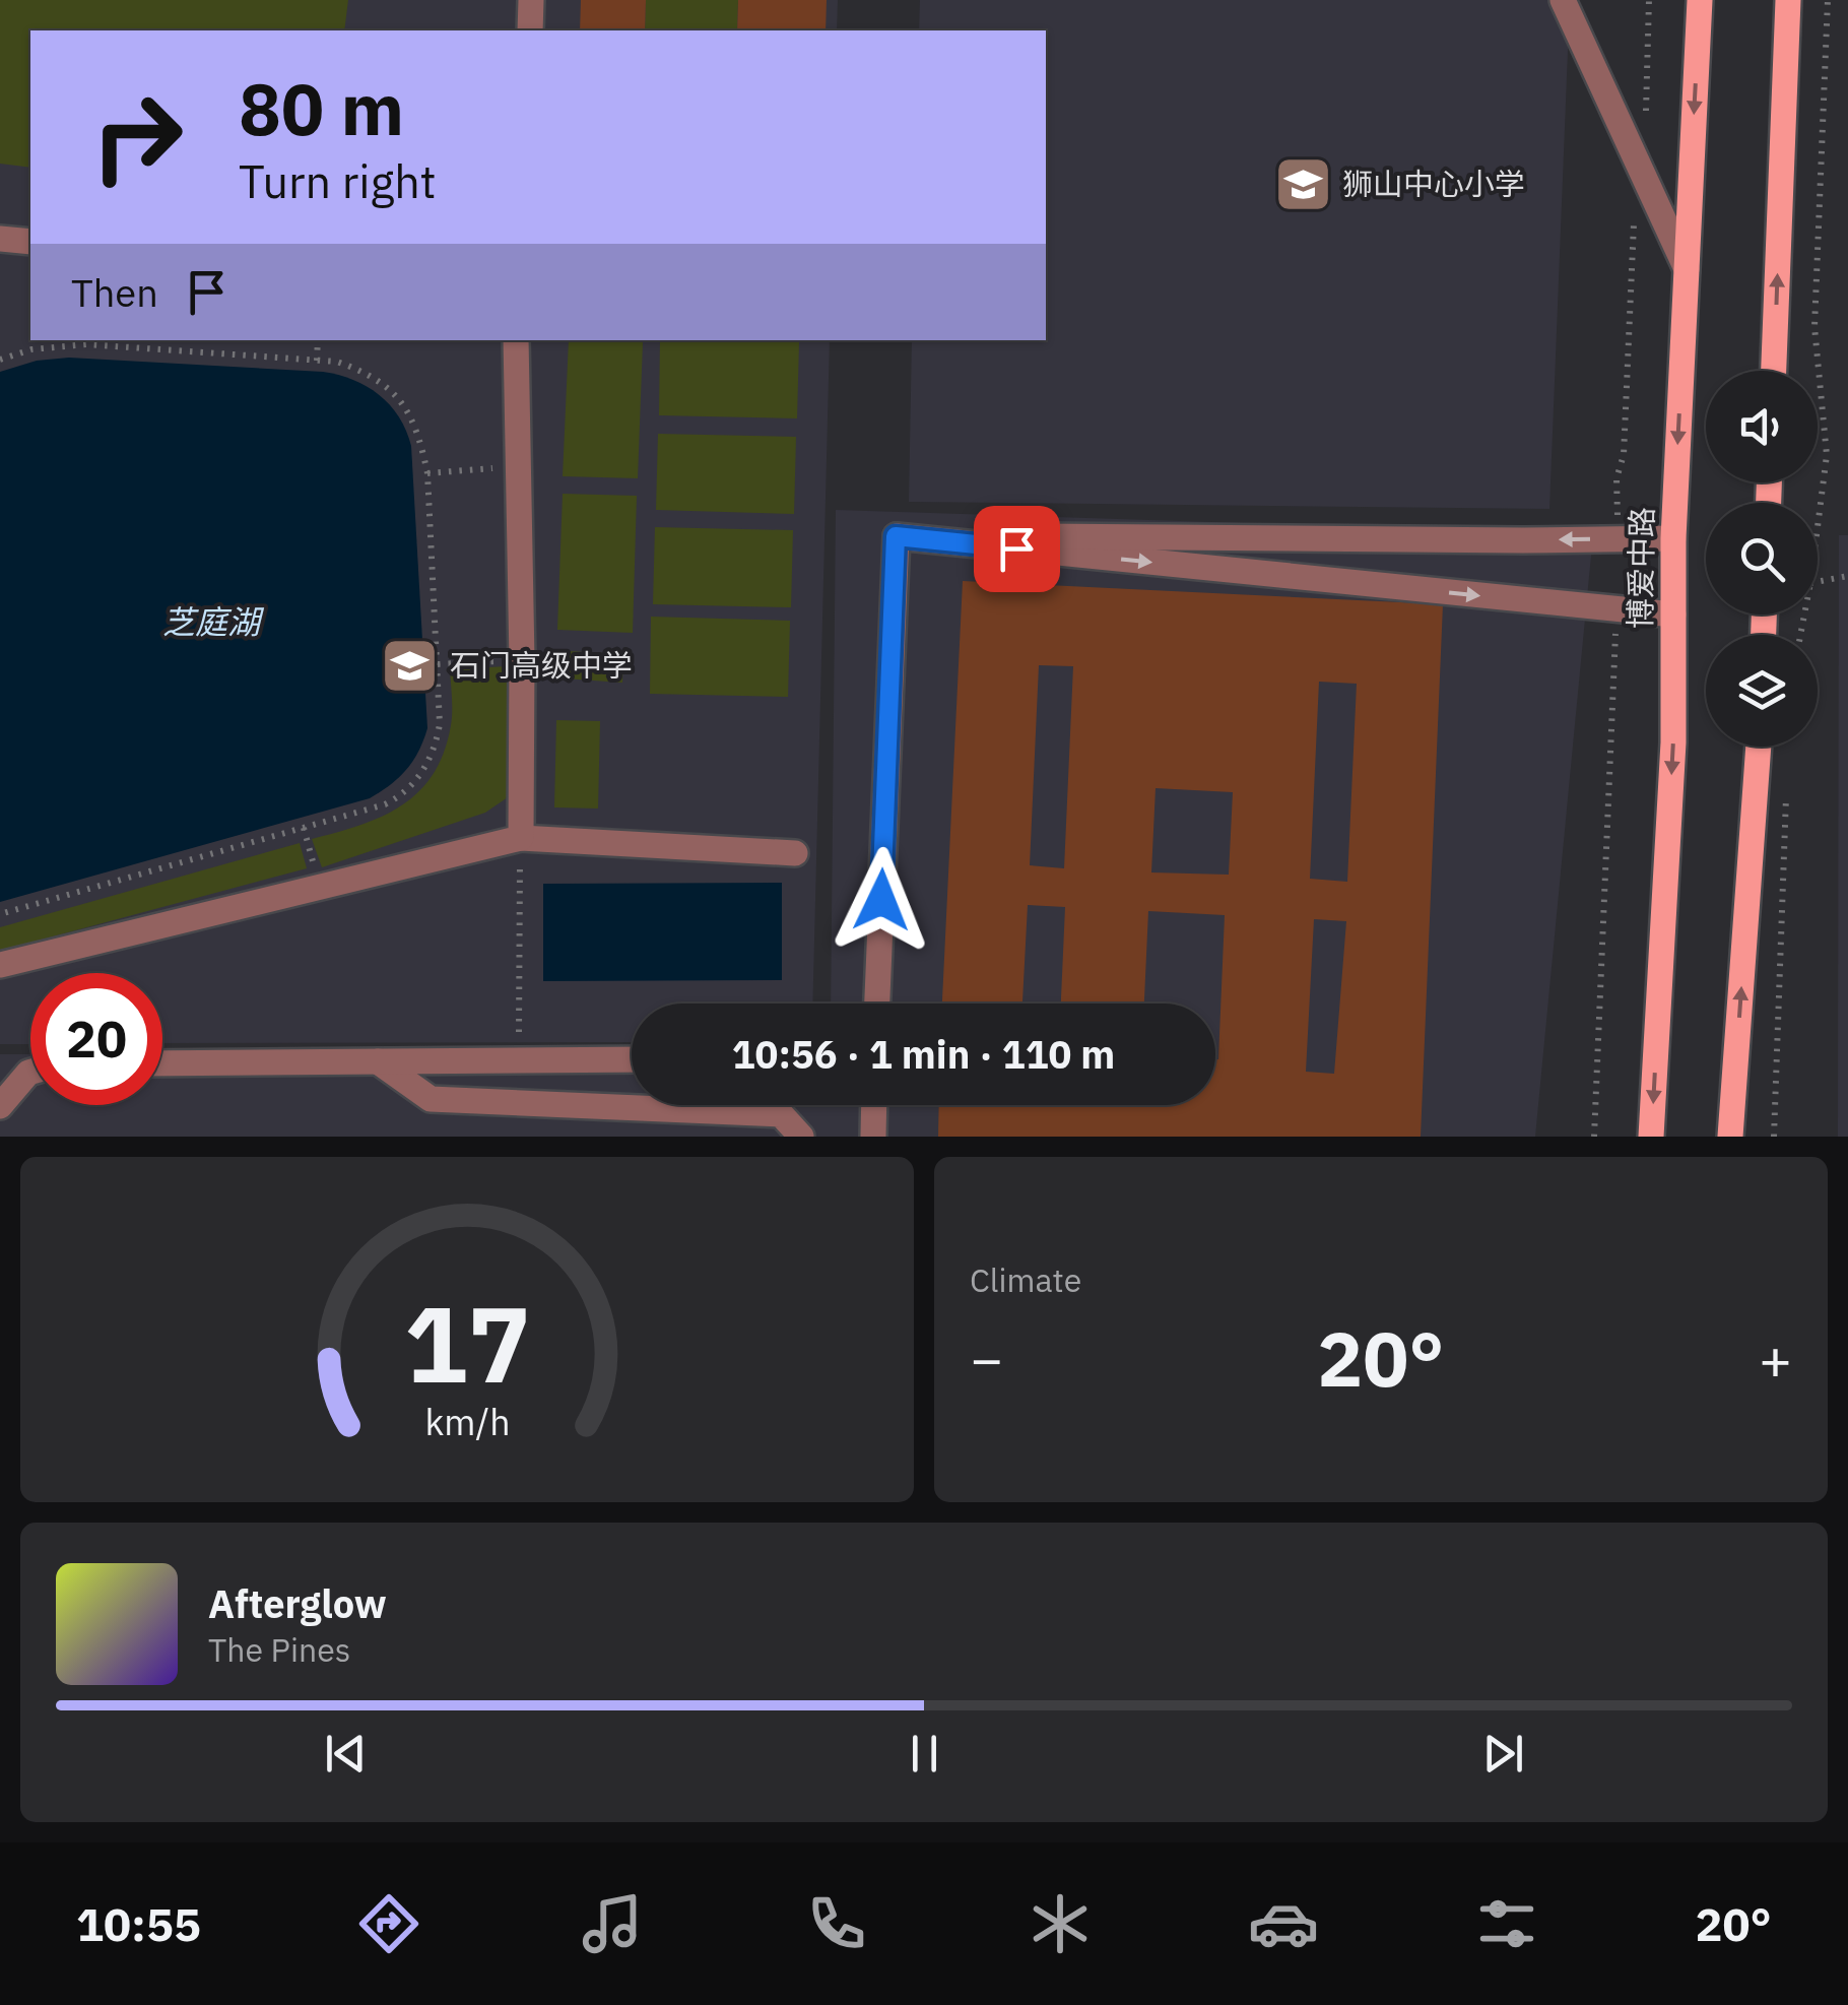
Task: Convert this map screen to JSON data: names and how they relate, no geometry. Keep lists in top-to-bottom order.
{
  "streets": {
    "main road": ["博爱中路"]
  },
  "water": ["芝庭湖"],
  "places": {
    "school or university": ["狮山中心小学", "石门高级中学"]
  },
  "page": {
    "turn": ["80 m", "Turn right"],
    "then": "Then",
    "limit": "20",
    "trip": "10:56 · 1 min · 110 m",
    "tile": "Climate",
    "heat": ["−", "20°", "+"],
    "song": ["Afterglow", "The Pines"],
    "tabs": ["10:55", "20°"],
    "gauge": ["17", "km/h"]
  }
}
